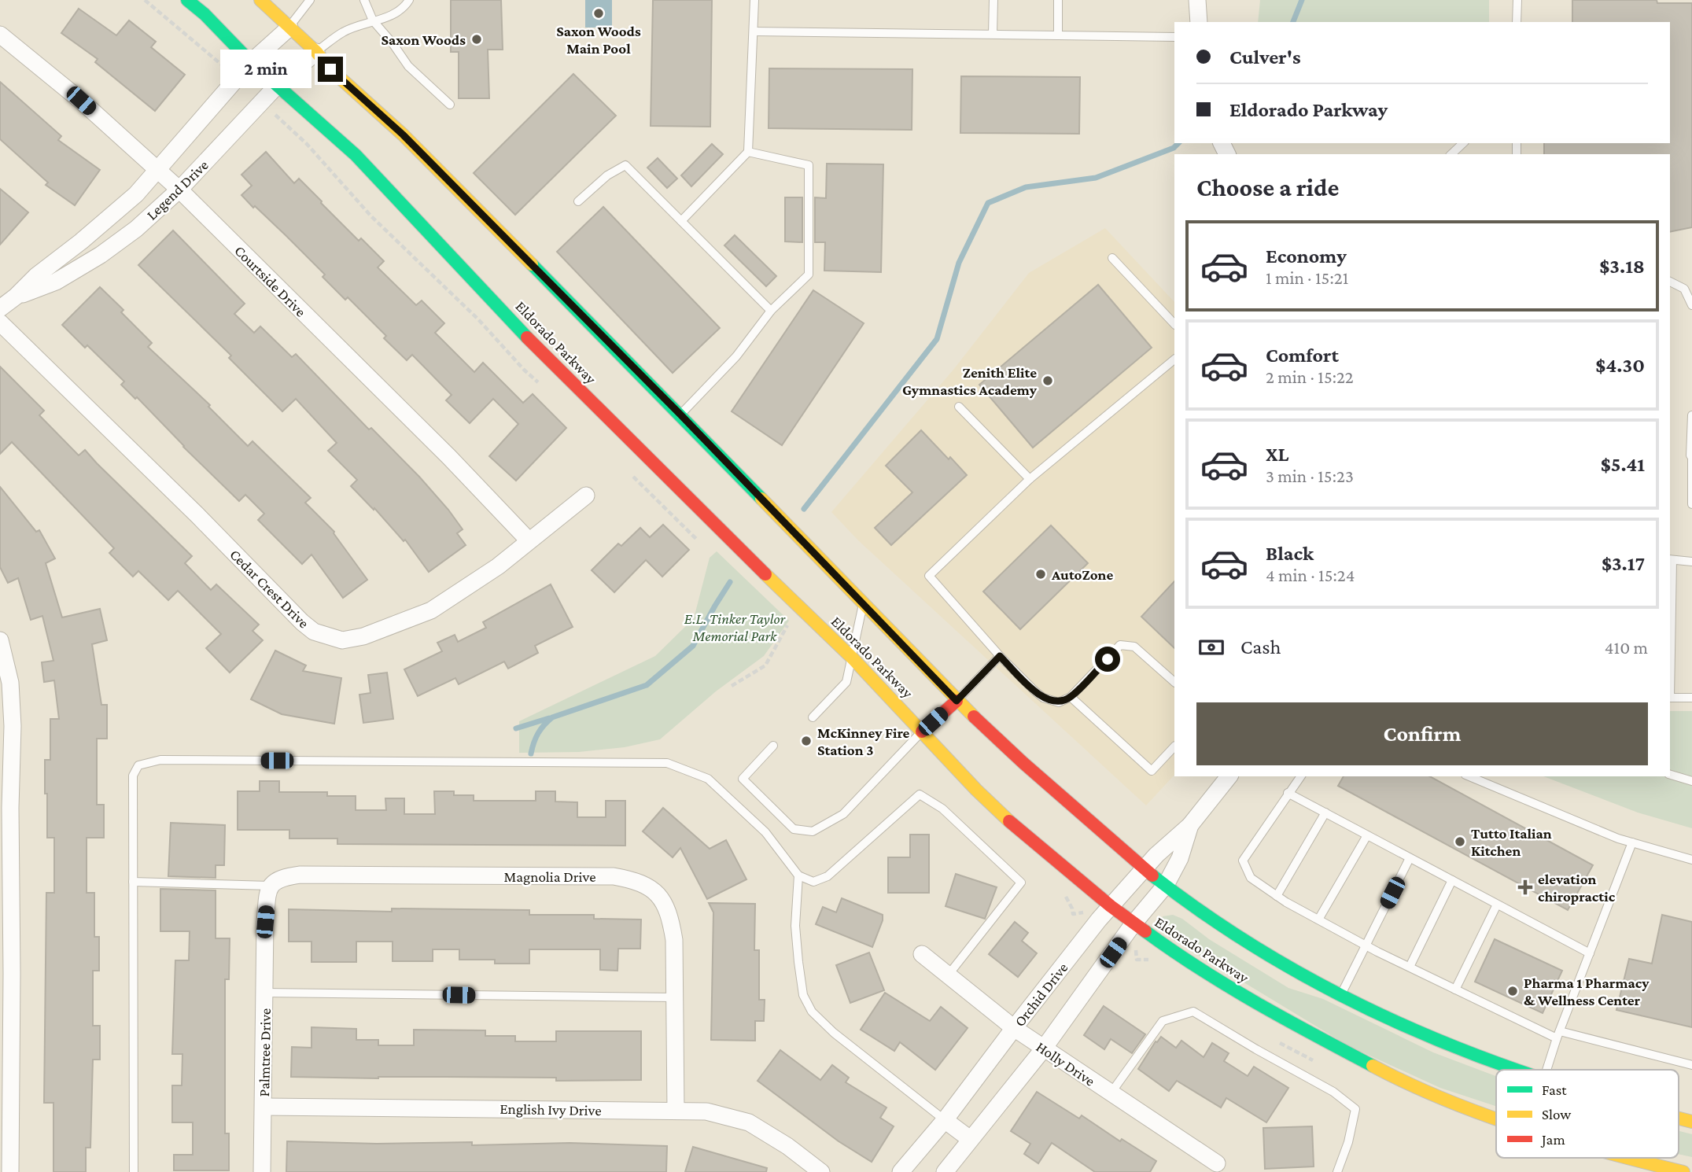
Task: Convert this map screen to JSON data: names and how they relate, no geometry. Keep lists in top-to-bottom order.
{
  "streets": {
    "main road": ["Eldorado Parkway"],
    "street": [
      "Legend Drive",
      "Courtside Drive",
      "Cedar Crest Drive",
      "Magnolia Drive",
      "Orchid Drive",
      "Palmtree Drive",
      "Holly Drive",
      "English Ivy Drive"
    ]
  },
  "crossings": [
    ["Legend Drive", "Courtside Drive"],
    ["Legend Drive", "Eldorado Parkway"],
    ["Courtside Drive", "Cedar Crest Drive"],
    ["Eldorado Parkway", "Orchid Drive"],
    ["Magnolia Drive", "Palmtree Drive"],
    ["Magnolia Drive", "English Ivy Drive"],
    ["Orchid Drive", "Holly Drive"],
    ["Palmtree Drive", "English Ivy Drive"]
  ],
  "parks": ["E.L. Tinker Taylor Memorial Park"],
  "places": {
    "other": [
      "Saxon Woods Main Pool",
      "Saxon Woods",
      "Zenith Elite Gymnastics Academy",
      "AutoZone",
      "McKinney Fire Station 3",
      "Tutto Italian Kitchen",
      "Pharma 1 Pharmacy & Wellness Center"
    ],
    "health": ["elevation chiropractic"]
  },
  "legend": ["Fast", "Slow", "Jam"],
  "page": {
    "banner": ["Culver's", "Eldorado Parkway"],
    "bubble": "2 min",
    "heading": "Choose a ride",
    "list": [
      {
        "name": "Economy",
        "note": "1 min · 15:21",
        "value": "$3.18"
      },
      {
        "name": "Comfort",
        "note": "2 min · 15:22",
        "value": "$4.30"
      },
      {
        "name": "XL",
        "note": "3 min · 15:23",
        "value": "$5.41"
      },
      {
        "name": "Black",
        "note": "4 min · 15:24",
        "value": "$3.17"
      }
    ],
    "pay": ["Cash", "410 m"],
    "buttons": "Confirm"
  }
}
